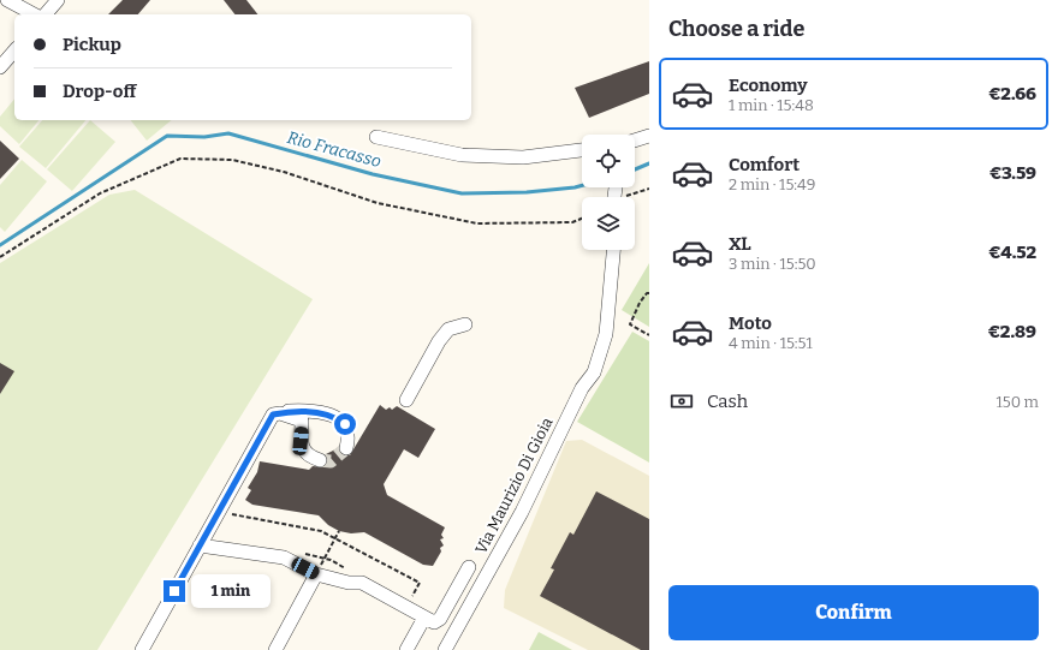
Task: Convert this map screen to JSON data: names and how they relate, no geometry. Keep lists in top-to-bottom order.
{
  "streets": {
    "street": ["Via Maurizio Di Gioia"]
  },
  "water": ["Rio Fracasso"],
  "page": {
    "heading": "Choose a ride",
    "banner": ["Pickup", "Drop-off"],
    "list": [
      {
        "name": "Economy",
        "note": "1 min · 15:48",
        "value": "€2.66"
      },
      {
        "name": "Comfort",
        "note": "2 min · 15:49",
        "value": "€3.59"
      },
      {
        "name": "XL",
        "note": "3 min · 15:50",
        "value": "€4.52"
      },
      {
        "name": "Moto",
        "note": "4 min · 15:51",
        "value": "€2.89"
      }
    ],
    "pay": ["Cash", "150 m"],
    "bubble": "1 min",
    "buttons": "Confirm"
  }
}
